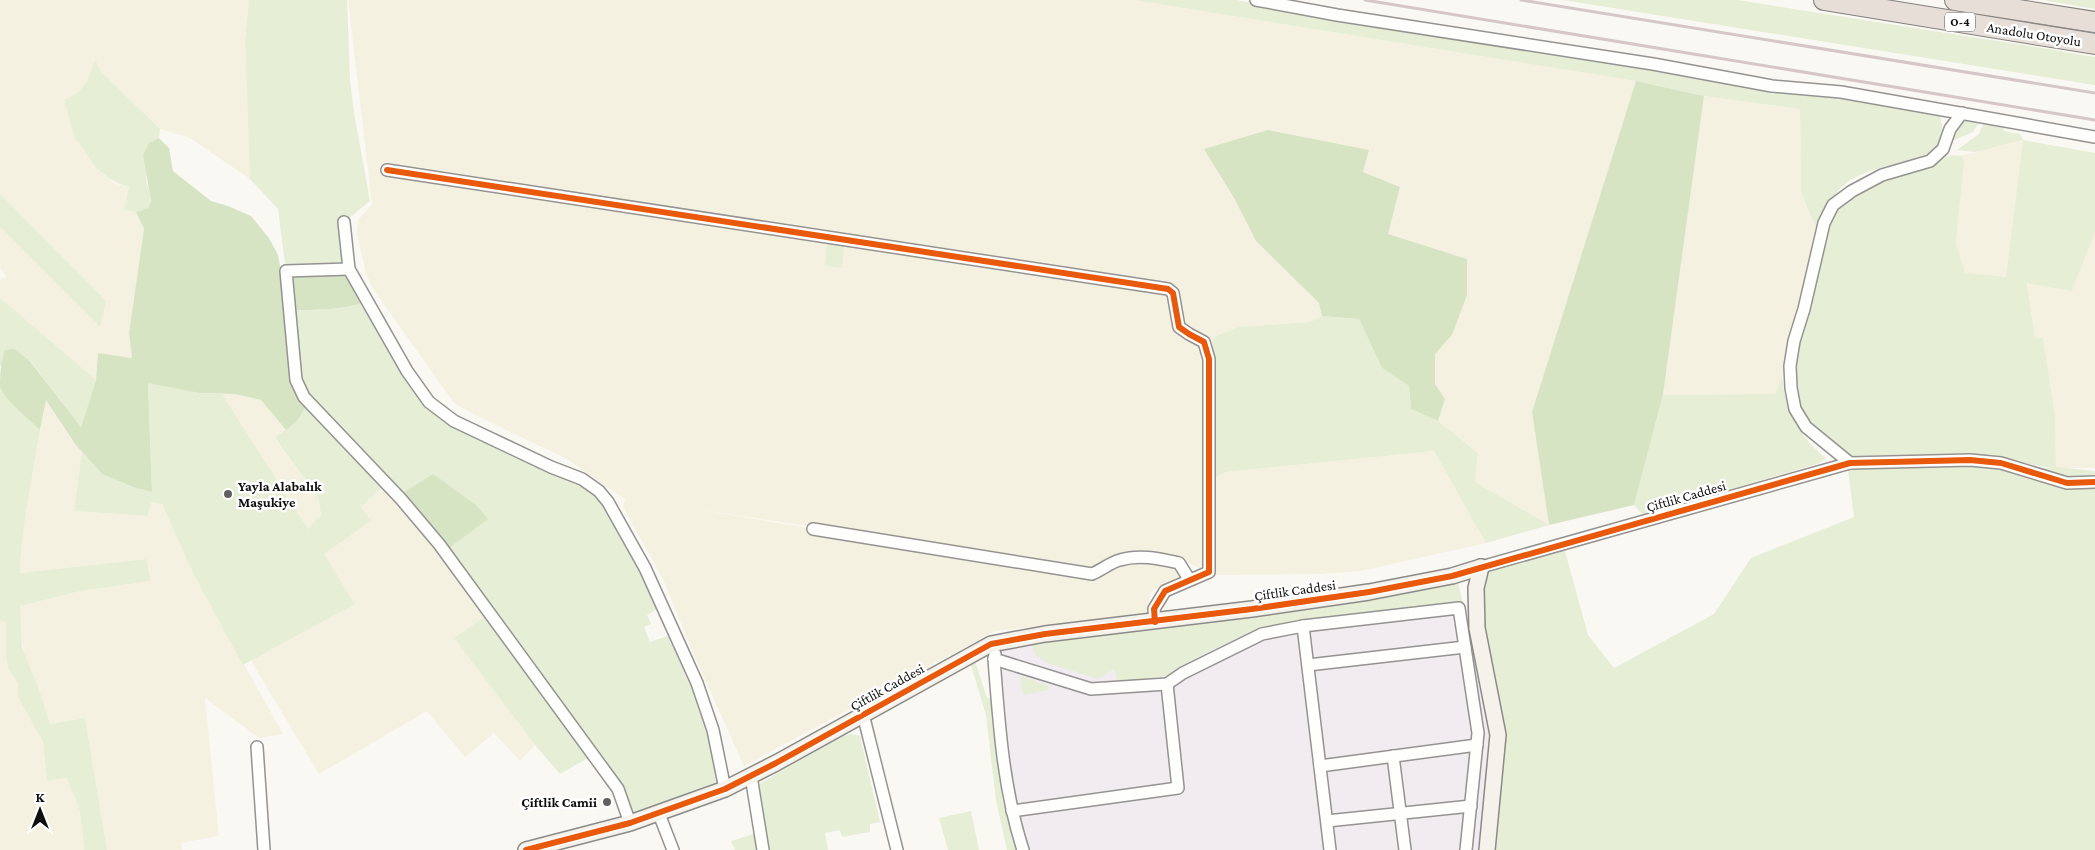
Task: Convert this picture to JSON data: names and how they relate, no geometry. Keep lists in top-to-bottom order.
{
  "streets": {
    "highway": ["O-4", "Anadolu Otoyolu"],
    "street": ["Çiftlik Caddesi"]
  },
  "places": ["Yayla Alabalık Maşukiye", "Çiftlik Camii"],
  "north": "top"
}
